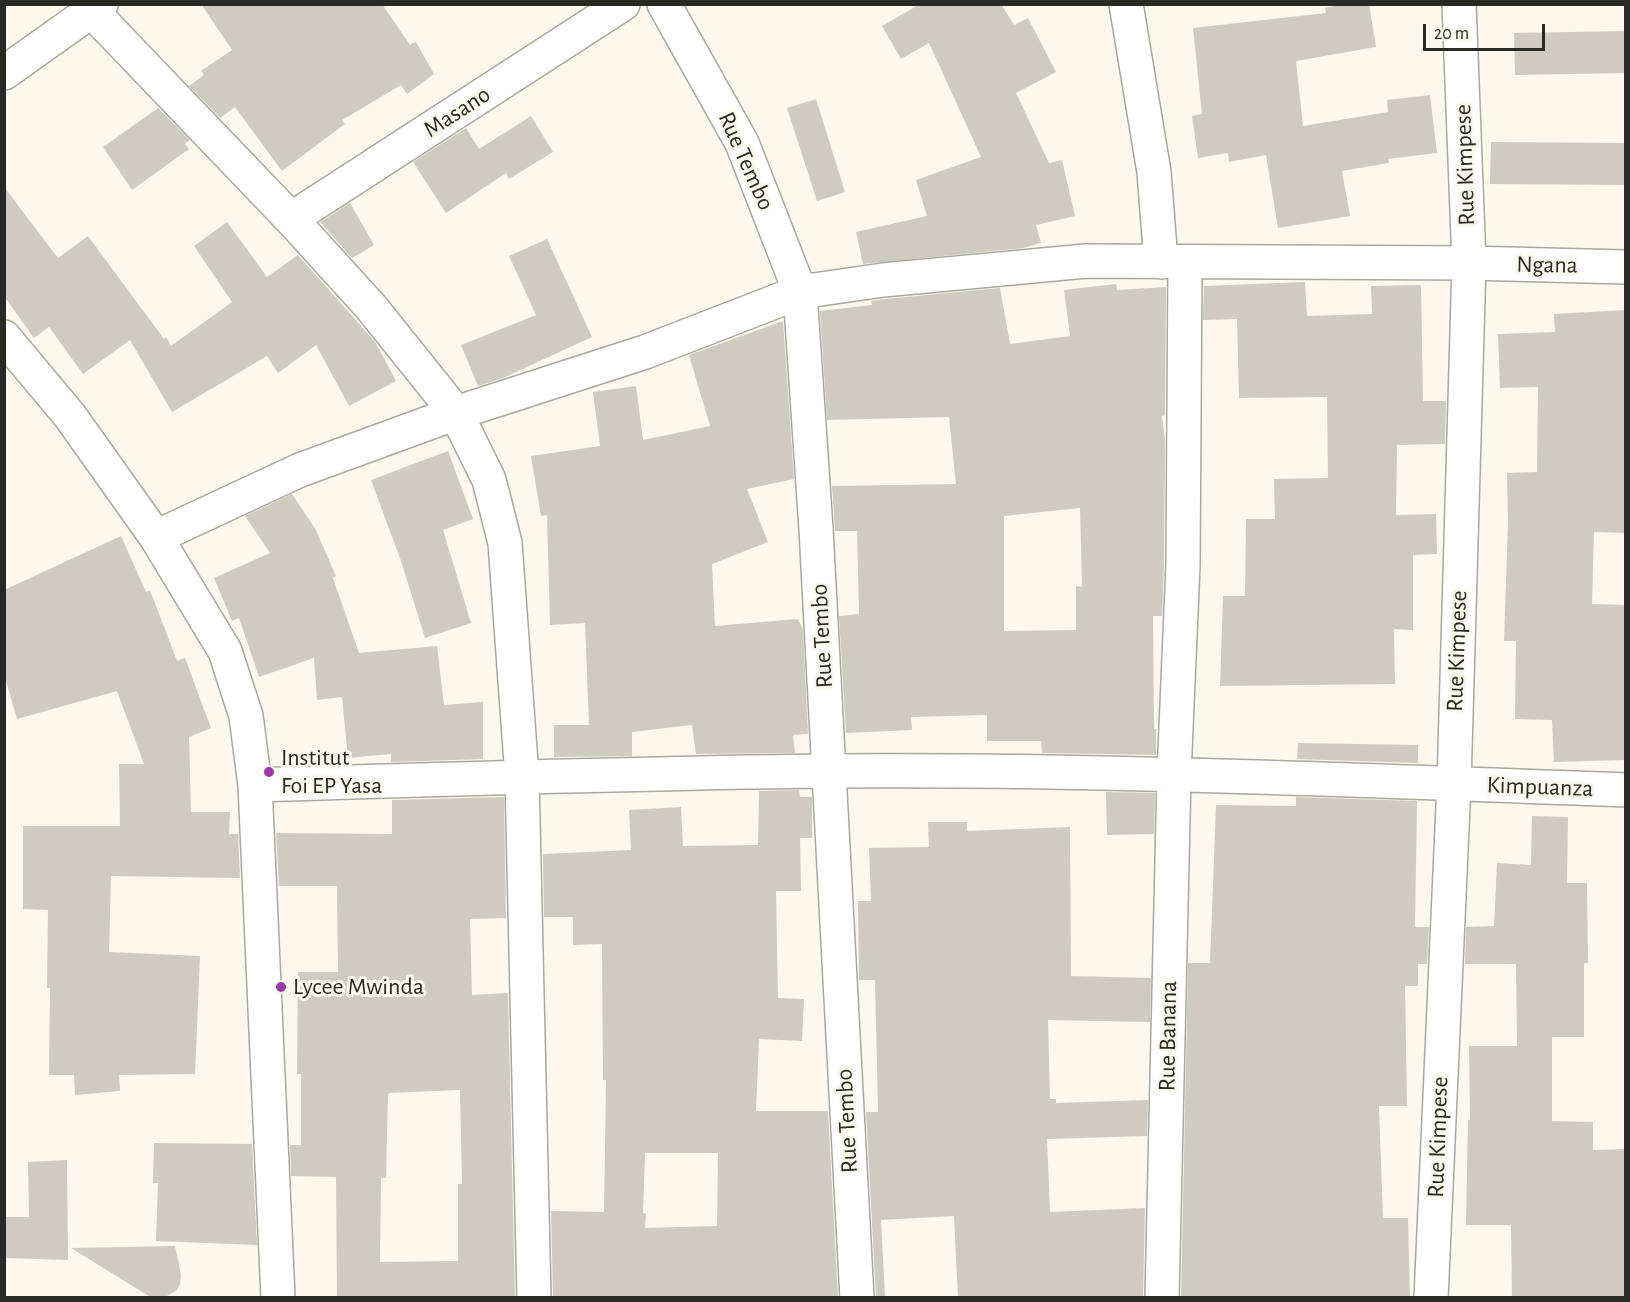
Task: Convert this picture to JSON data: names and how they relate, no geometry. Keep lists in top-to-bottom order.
{
  "streets": {
    "street": [
      "Masano",
      "Rue Tembo",
      "Rue Kimpese",
      "Ngana",
      "Kimpuanza",
      "Rue Banana"
    ]
  },
  "crossings": [
    ["Rue Tembo", "Ngana"],
    ["Rue Tembo", "Kimpuanza"],
    ["Rue Kimpese", "Ngana"],
    ["Rue Kimpese", "Kimpuanza"],
    ["Ngana", "Rue Banana"],
    ["Kimpuanza", "Rue Banana"]
  ],
  "places": ["Institut Foi EP Yasa", "Lycee Mwinda"],
  "scale_bar": "20 m"
}
